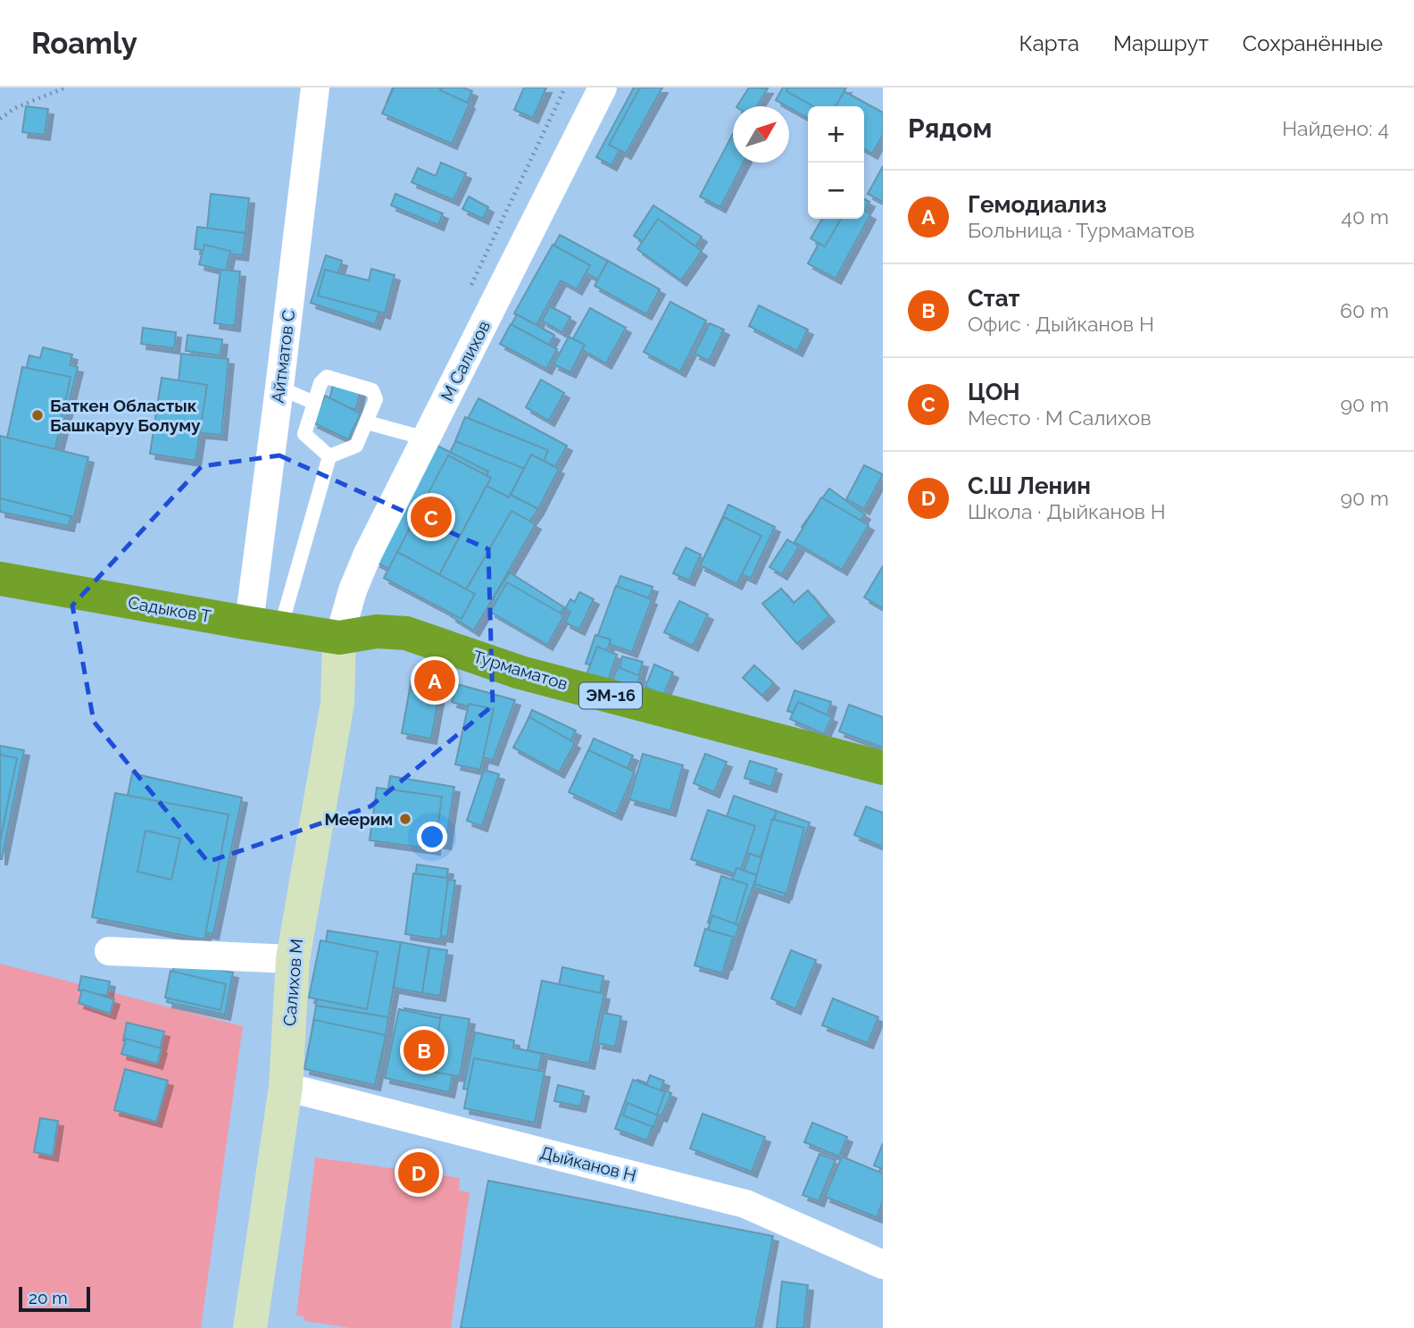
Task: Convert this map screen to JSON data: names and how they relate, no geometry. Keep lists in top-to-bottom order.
{
  "streets": {
    "highway": ["Садыков Т", "Турмаматов", "ЭМ-16"],
    "main road": ["Салихов М"],
    "street": ["Айтматов С", "М Салихов", "Дыйканов Н"]
  },
  "crossings": [
    ["Айтматов С", "Садыков Т"],
    ["М Салихов", "Садыков Т"],
    ["М Салихов", "Турмаматов"],
    ["М Салихов", "Салихов М"],
    ["Садыков Т", "Турмаматов"],
    ["Садыков Т", "Салихов М"],
    ["Турмаматов", "Салихов М"],
    ["Салихов М", "Дыйканов Н"]
  ],
  "places": ["Баткен Областык Башкаруу Болуму", "Меерим"],
  "scale_bar": "20 m",
  "north": "top right",
  "page": {
    "header": "Roamly",
    "nav": ["Карта", "Маршрут", "Сохранённые"],
    "heading": ["Рядом", "Найдено: 4"],
    "map_buttons": ["+", "−"],
    "list": [
      {
        "mark": "A",
        "name": "Гемодиализ",
        "note": "Больница · Турмаматов",
        "value": "40 m"
      },
      {
        "mark": "B",
        "name": "Стат",
        "note": "Офис · Дыйканов Н",
        "value": "60 m"
      },
      {
        "mark": "C",
        "name": "ЦОН",
        "note": "Место · М Салихов",
        "value": "90 m"
      },
      {
        "mark": "D",
        "name": "С.Ш Ленин",
        "note": "Школа · Дыйканов Н",
        "value": "90 m"
      }
    ],
    "pins": [
      "C",
      "A",
      "B",
      "D"
    ],
    "scale": "20 m"
  }
}
